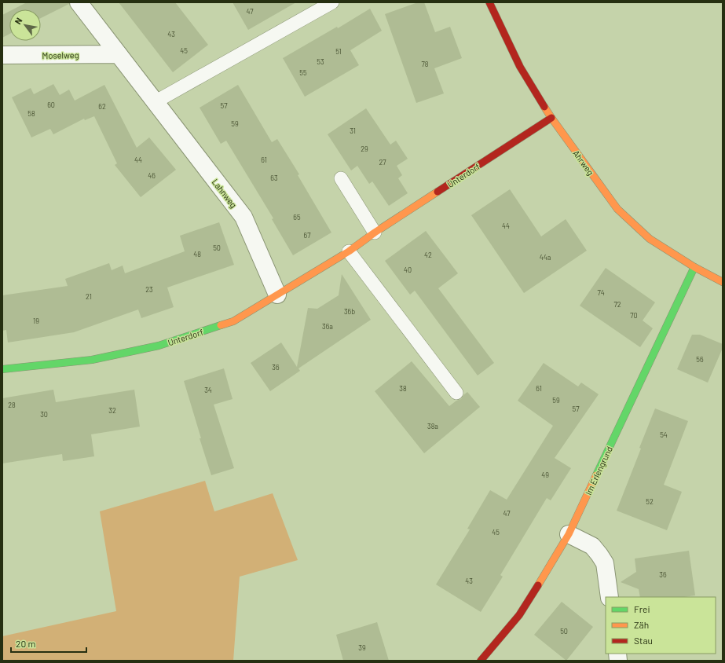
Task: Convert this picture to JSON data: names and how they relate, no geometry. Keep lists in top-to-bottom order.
{
  "streets": {
    "street": [
      "Moselweg",
      "Ahrweg",
      "Unterdorf",
      "Lahnweg",
      "Im Erlengrund"
    ]
  },
  "crossings": [
    ["Moselweg", "Lahnweg"],
    ["Ahrweg", "Unterdorf"],
    ["Ahrweg", "Im Erlengrund"],
    ["Unterdorf", "Lahnweg"]
  ],
  "house_numbers": [
    "47",
    "43",
    "45",
    "51",
    "53",
    "78",
    "55",
    "60",
    "57",
    "62",
    "58",
    "59",
    "31",
    "29",
    "44",
    "61",
    "27",
    "46",
    "63",
    "65",
    "44",
    "67",
    "50",
    "48",
    "42",
    "44a",
    "40",
    "23",
    "74",
    "21",
    "72",
    "36b",
    "70",
    "19",
    "36a",
    "56",
    "36",
    "38",
    "61",
    "34",
    "59",
    "28",
    "57",
    "32",
    "30",
    "38a",
    "54",
    "49",
    "52",
    "47",
    "45",
    "36",
    "43",
    "50",
    "39"
  ],
  "legend": ["Frei", "Zäh", "Stau"],
  "scale_bar": "20 m",
  "north": "top left"
}
